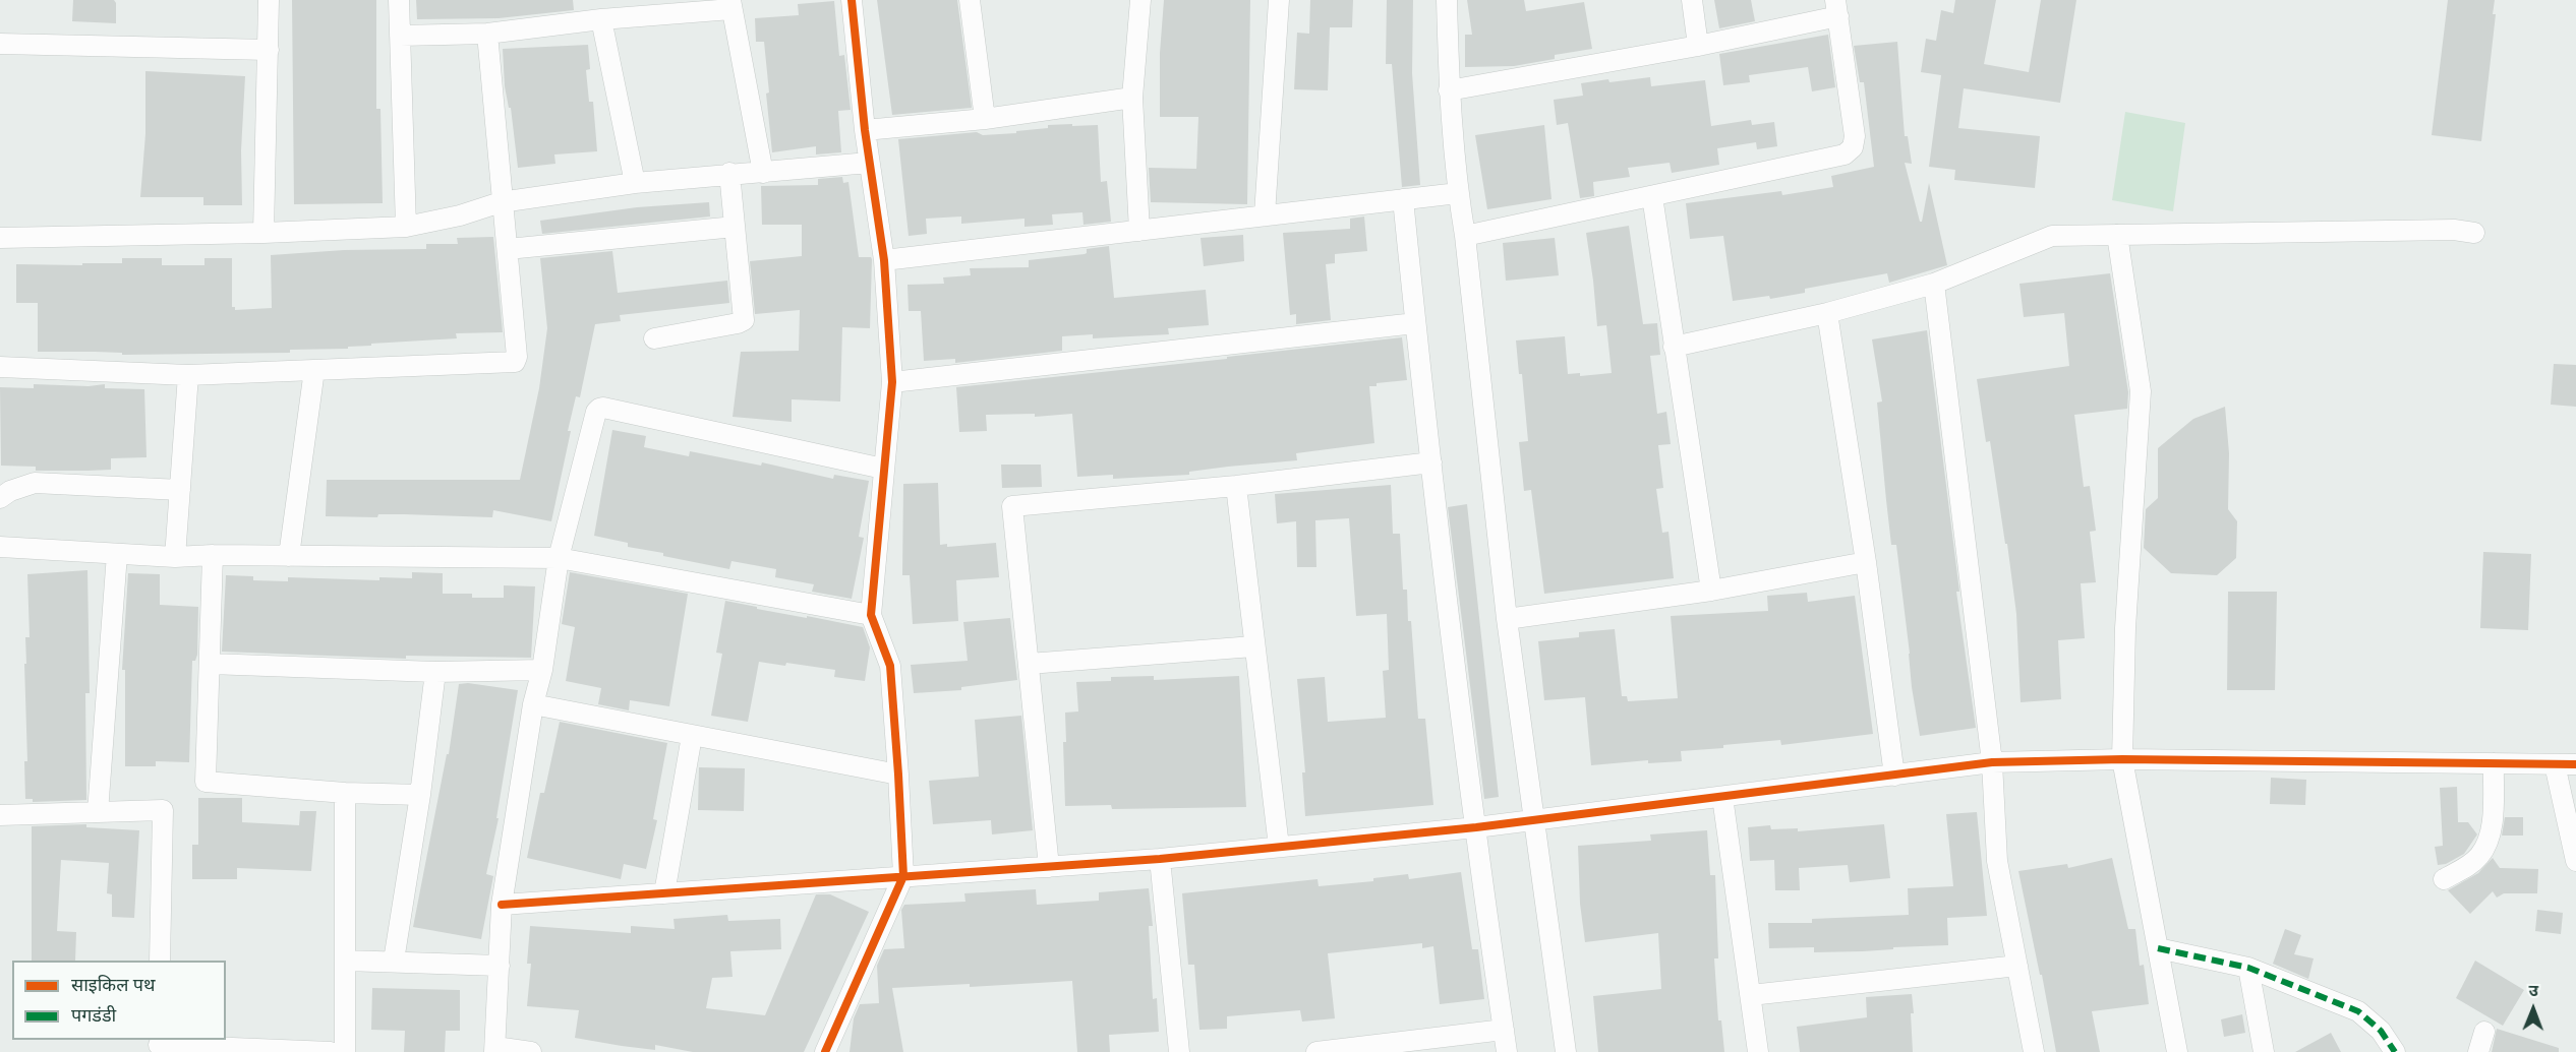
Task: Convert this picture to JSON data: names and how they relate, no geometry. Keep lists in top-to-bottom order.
{
  "legend": ["साइकिल पथ", "पगडंडी"],
  "north": "top"
}
